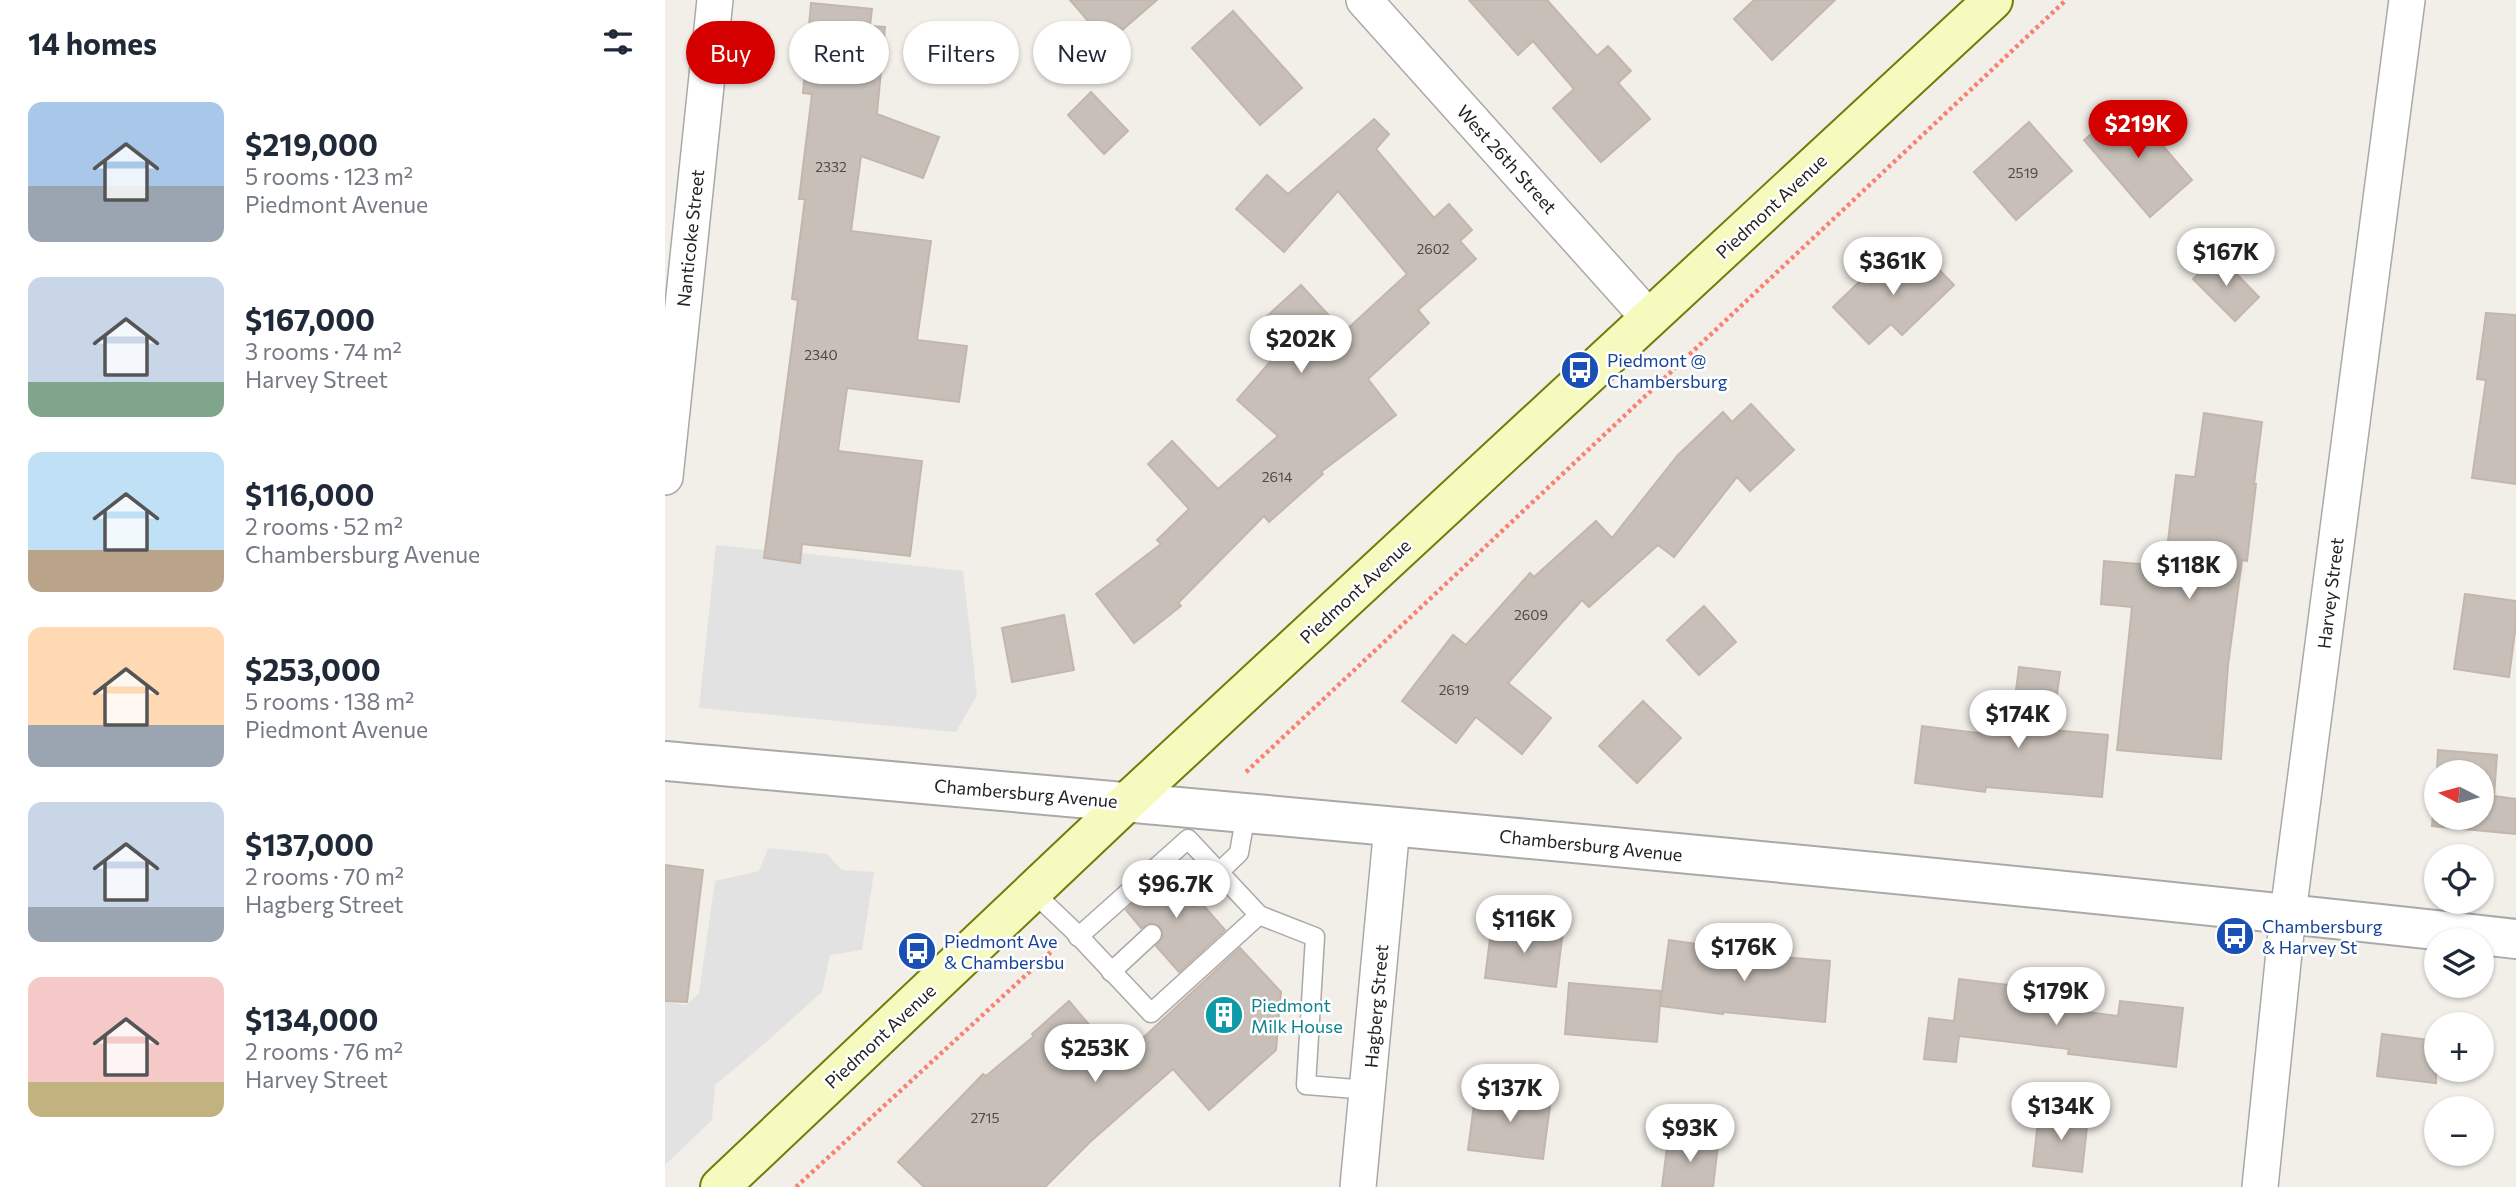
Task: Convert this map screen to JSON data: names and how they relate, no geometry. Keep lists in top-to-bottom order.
{
  "streets": {
    "main road": ["Piedmont Avenue"],
    "street": [
      "West 26th Street",
      "Nanticoke Street",
      "Harvey Street",
      "Chambersburg Avenue",
      "Hagberg Street"
    ]
  },
  "crossings": [
    ["West 26th Street", "Piedmont Avenue"],
    ["Piedmont Avenue", "Chambersburg Avenue"],
    ["Harvey Street", "Chambersburg Avenue"],
    ["Chambersburg Avenue", "Hagberg Street"]
  ],
  "places": {
    "bus stop": ["Piedmont @ Chambersburg", "Chambersburg & Harvey St", "Piedmont Ave & Chambersbu"],
    "building": ["Piedmont Milk House"]
  },
  "house_numbers": [
    "2332",
    "2519",
    "2602",
    "2340",
    "2614",
    "2609",
    "2619",
    "2715"
  ],
  "north": "left",
  "page": {
    "heading": "14 homes",
    "chip": [
      "Buy",
      "Rent",
      "Filters",
      "New"
    ],
    "list": [
      {
        "name": "$219,000",
        "note": "5 rooms · 123 m² · Piedmont Avenue"
      },
      {
        "name": "$167,000",
        "note": "3 rooms · 74 m² · Harvey Street"
      },
      {
        "name": "$116,000",
        "note": "2 rooms · 52 m² · Chambersburg Avenue"
      },
      {
        "name": "$253,000",
        "note": "5 rooms · 138 m² · Piedmont Avenue"
      },
      {
        "name": "$137,000",
        "note": "2 rooms · 70 m² · Hagberg Street"
      },
      {
        "name": "$134,000",
        "note": "2 rooms · 76 m² · Harvey Street"
      }
    ],
    "price": [
      "$219K",
      "$167K",
      "$361K",
      "$202K",
      "$118K",
      "$174K",
      "$96.7K",
      "$116K",
      "$176K",
      "$179K",
      "$253K",
      "$137K",
      "$134K",
      "$93K"
    ],
    "map_buttons": ["+", "−"]
  }
}
